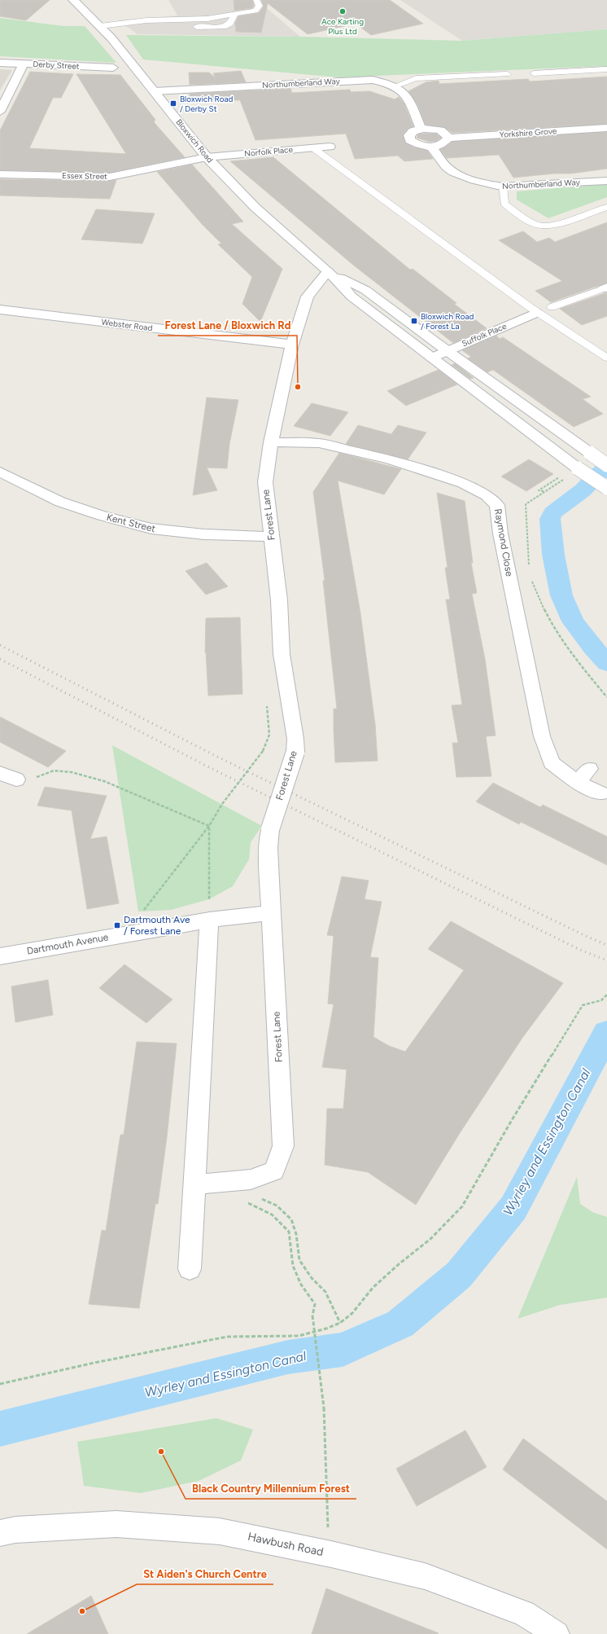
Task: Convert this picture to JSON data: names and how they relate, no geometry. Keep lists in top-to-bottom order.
{
  "streets": {
    "street": [
      "Derby Street",
      "Northumberland Way",
      "Yorkshire Grove",
      "Bloxwich Road",
      "Norfolk Place",
      "Essex Street",
      "Webster Road",
      "Suffolk Place",
      "Forest Lane",
      "Kent Street",
      "Raymond Close",
      "Dartmouth Avenue",
      "Hawbush Road"
    ]
  },
  "crossings": [
    ["Northumberland Way", "Bloxwich Road"],
    ["Bloxwich Road", "Norfolk Place"],
    ["Bloxwich Road", "Essex Street"],
    ["Bloxwich Road", "Forest Lane"],
    ["Norfolk Place", "Essex Street"],
    ["Webster Road", "Forest Lane"],
    ["Forest Lane", "Kent Street"],
    ["Forest Lane", "Raymond Close"],
    ["Forest Lane", "Dartmouth Avenue"]
  ],
  "water": ["Wyrley and Essington Canal"],
  "places": {
    "other": [
      "Ace Karting Plus Ltd",
      "Forest Lane / Bloxwich Rd",
      "Black Country Millennium Forest",
      "St Aiden's Church Centre"
    ],
    "transit": ["Bloxwich Road / Derby St", "Bloxwich Road / Forest La", "Dartmouth Ave / Forest Lane"]
  }
}
